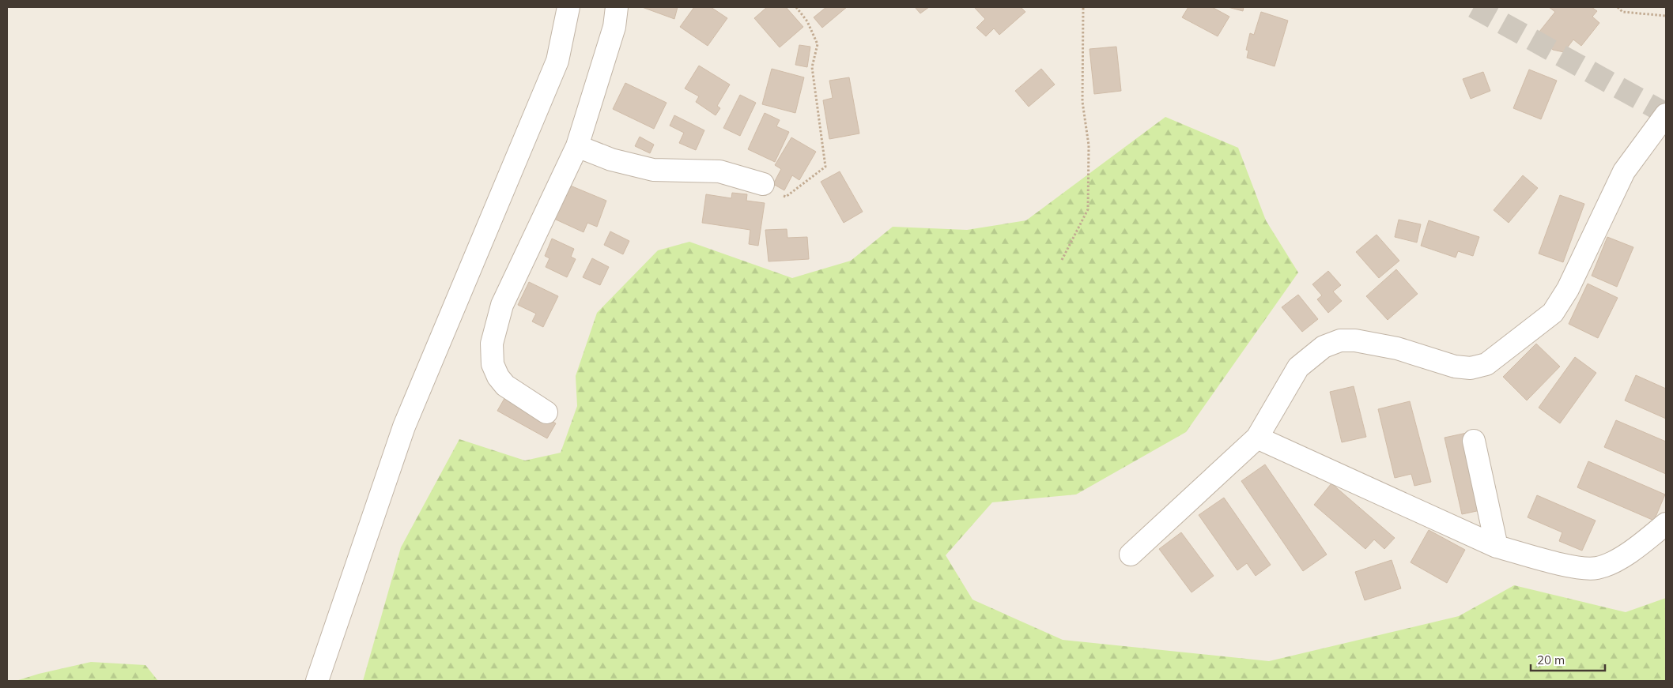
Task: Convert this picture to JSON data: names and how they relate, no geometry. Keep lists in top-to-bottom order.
{
  "scale_bar": "20 m"
}
